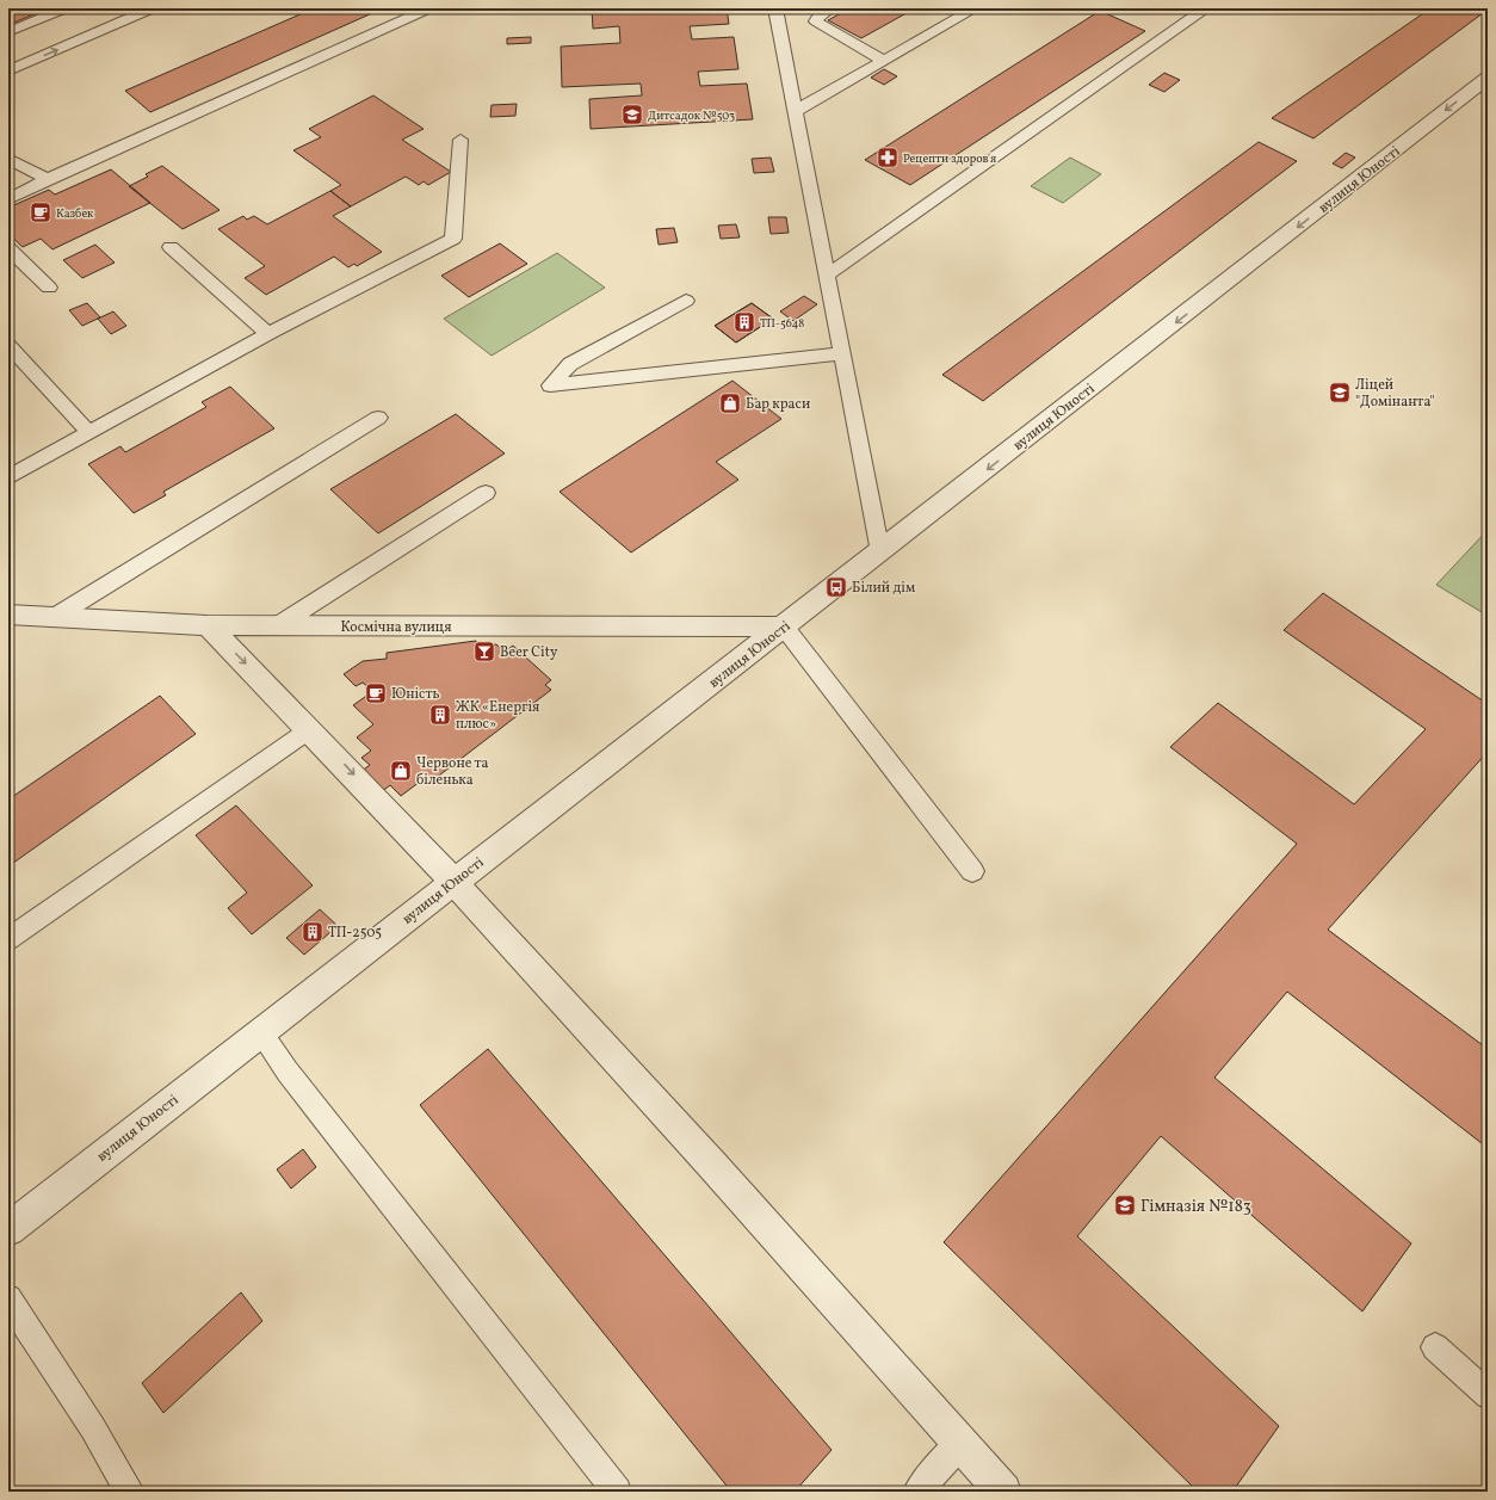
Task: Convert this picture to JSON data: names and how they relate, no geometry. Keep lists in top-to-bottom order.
{
  "streets": {
    "street": ["вулиця Юності", "Космічна вулиця"]
  },
  "crossings": [
    ["вулиця Юності", "Космічна вулиця"]
  ],
  "one_way": ["вулиця Юності"],
  "places": {
    "school or university": ["Дитсадок №503", "Ліцей \"Домінанта\"", "Гімназія №183"],
    "pharmacy": ["Рецепти здоров'я"],
    "cafe": ["Казбек", "Юність"],
    "building": ["ТП-5648", "ЖК «Енергія плюс»", "ТП-2505"],
    "shop": ["Бар краси", "Червоне та біленька"],
    "bus stop": ["Білий дім"],
    "bar": ["Beer City"]
  }
}
